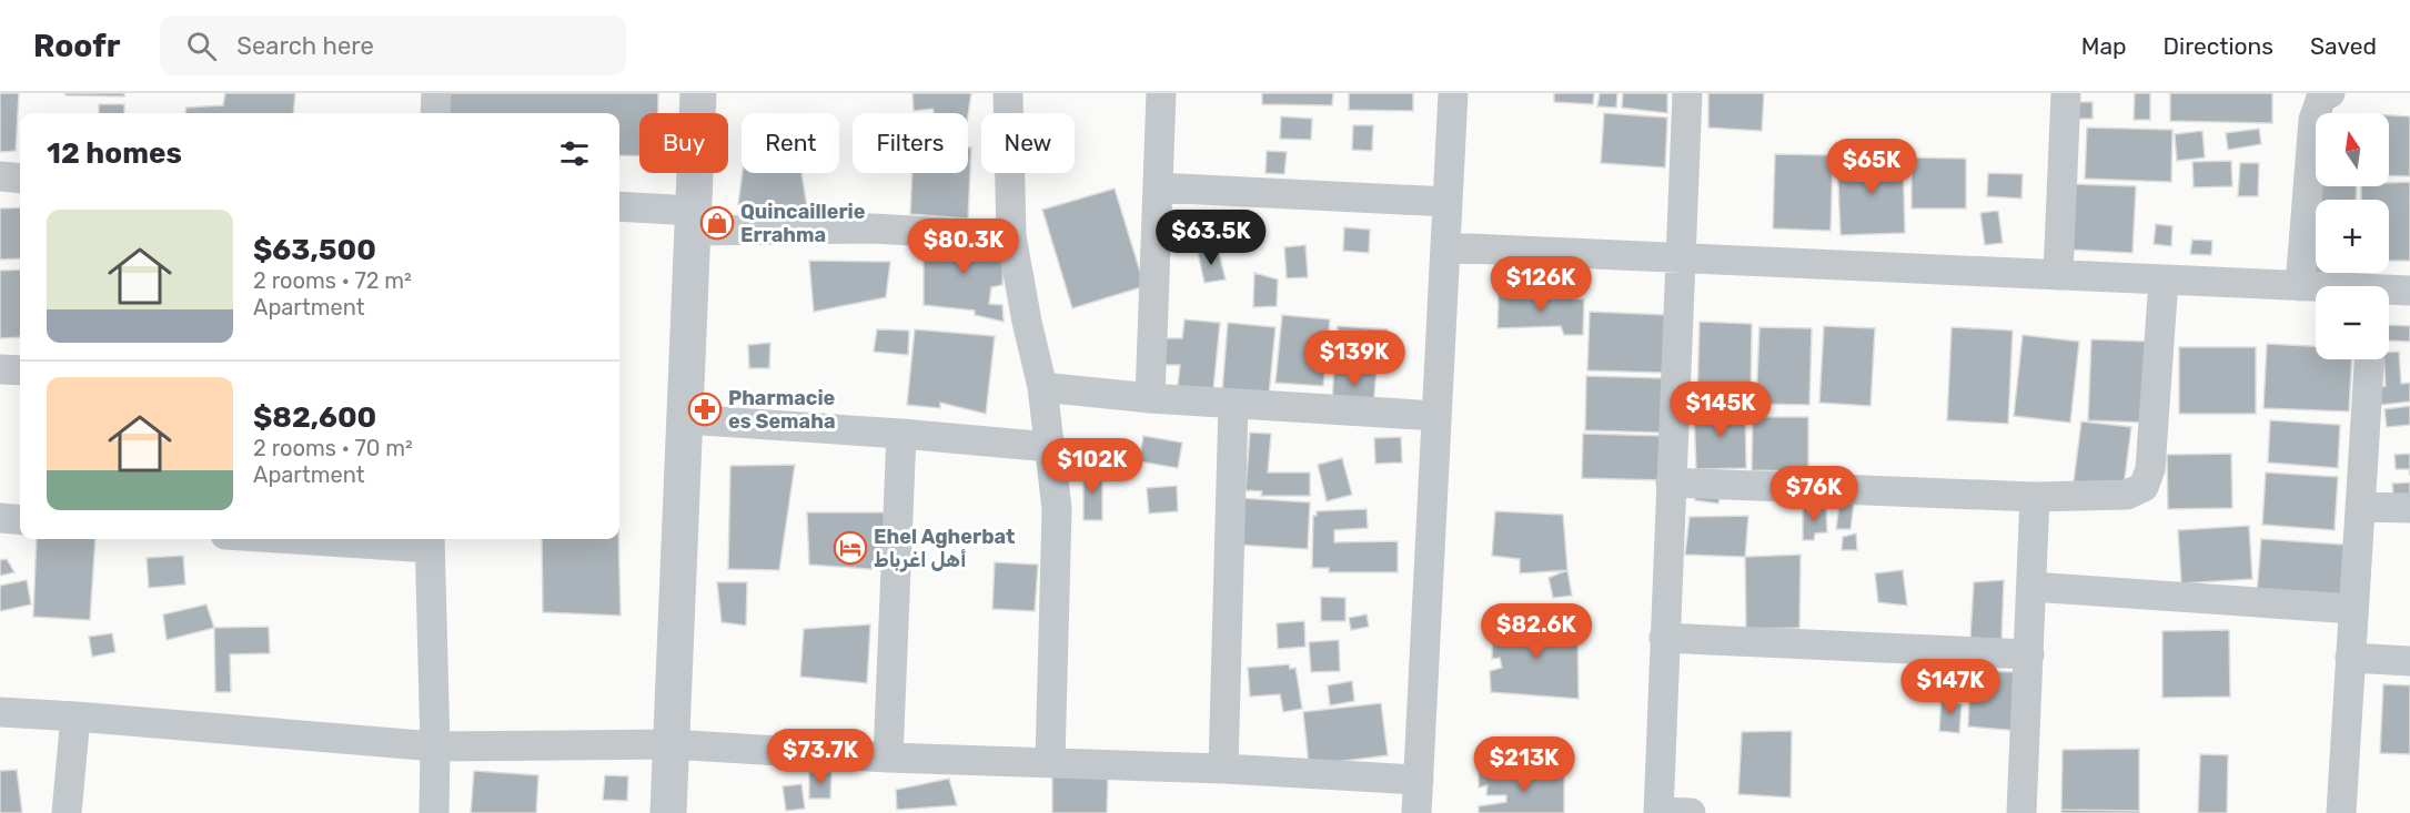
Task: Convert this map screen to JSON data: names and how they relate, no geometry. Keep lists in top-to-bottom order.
{
  "places": {
    "shop": ["Quincaillerie Errahma"],
    "pharmacy": ["Pharmacie es Semaha"],
    "hotel": ["Ehel Agherbat أهل اغرباط"]
  },
  "north": "top",
  "page": {
    "header": "Roofr",
    "search": "Search here",
    "nav": ["Map", "Directions", "Saved"],
    "map_buttons": ["+", "−"],
    "chip": [
      "Buy",
      "Rent",
      "Filters",
      "New"
    ],
    "heading": "12 homes",
    "price": [
      "$65K",
      "$63.5K",
      "$80.3K",
      "$126K",
      "$139K",
      "$145K",
      "$102K",
      "$76K",
      "$82.6K",
      "$147K",
      "$73.7K",
      "$213K"
    ],
    "list": [
      {
        "name": "$63,500",
        "note": "2 rooms · 72 m² · Apartment"
      },
      {
        "name": "$82,600",
        "note": "2 rooms · 70 m² · Apartment"
      }
    ]
  }
}
